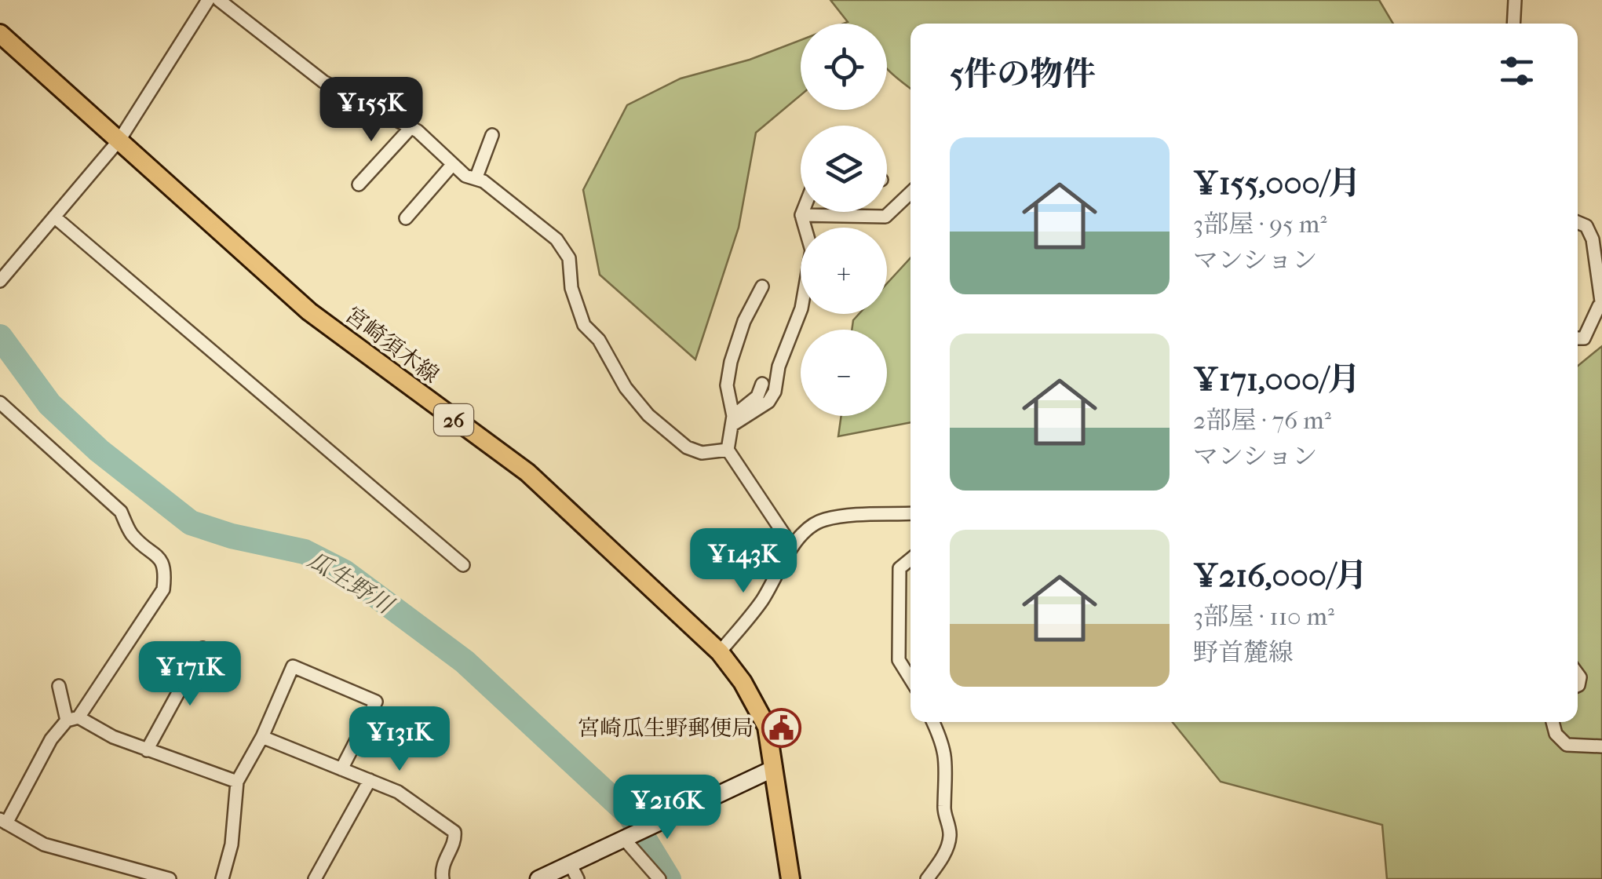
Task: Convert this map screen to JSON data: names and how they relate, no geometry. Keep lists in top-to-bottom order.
{
  "streets": {
    "main road": ["宮崎須木線", "26"]
  },
  "water": ["瓜生野川"],
  "places": {
    "public building": ["宮崎瓜生野郵便局"]
  },
  "page": {
    "map_buttons": ["+", "−"],
    "heading": "5件の物件",
    "price": [
      "¥155K",
      "¥143K",
      "¥171K",
      "¥131K",
      "¥216K"
    ],
    "list": [
      {
        "name": "¥155,000/月",
        "note": "3部屋 · 95 m² · マンション"
      },
      {
        "name": "¥171,000/月",
        "note": "2部屋 · 76 m² · マンション"
      },
      {
        "name": "¥216,000/月",
        "note": "3部屋 · 110 m² · 野首麓線"
      }
    ]
  }
}
